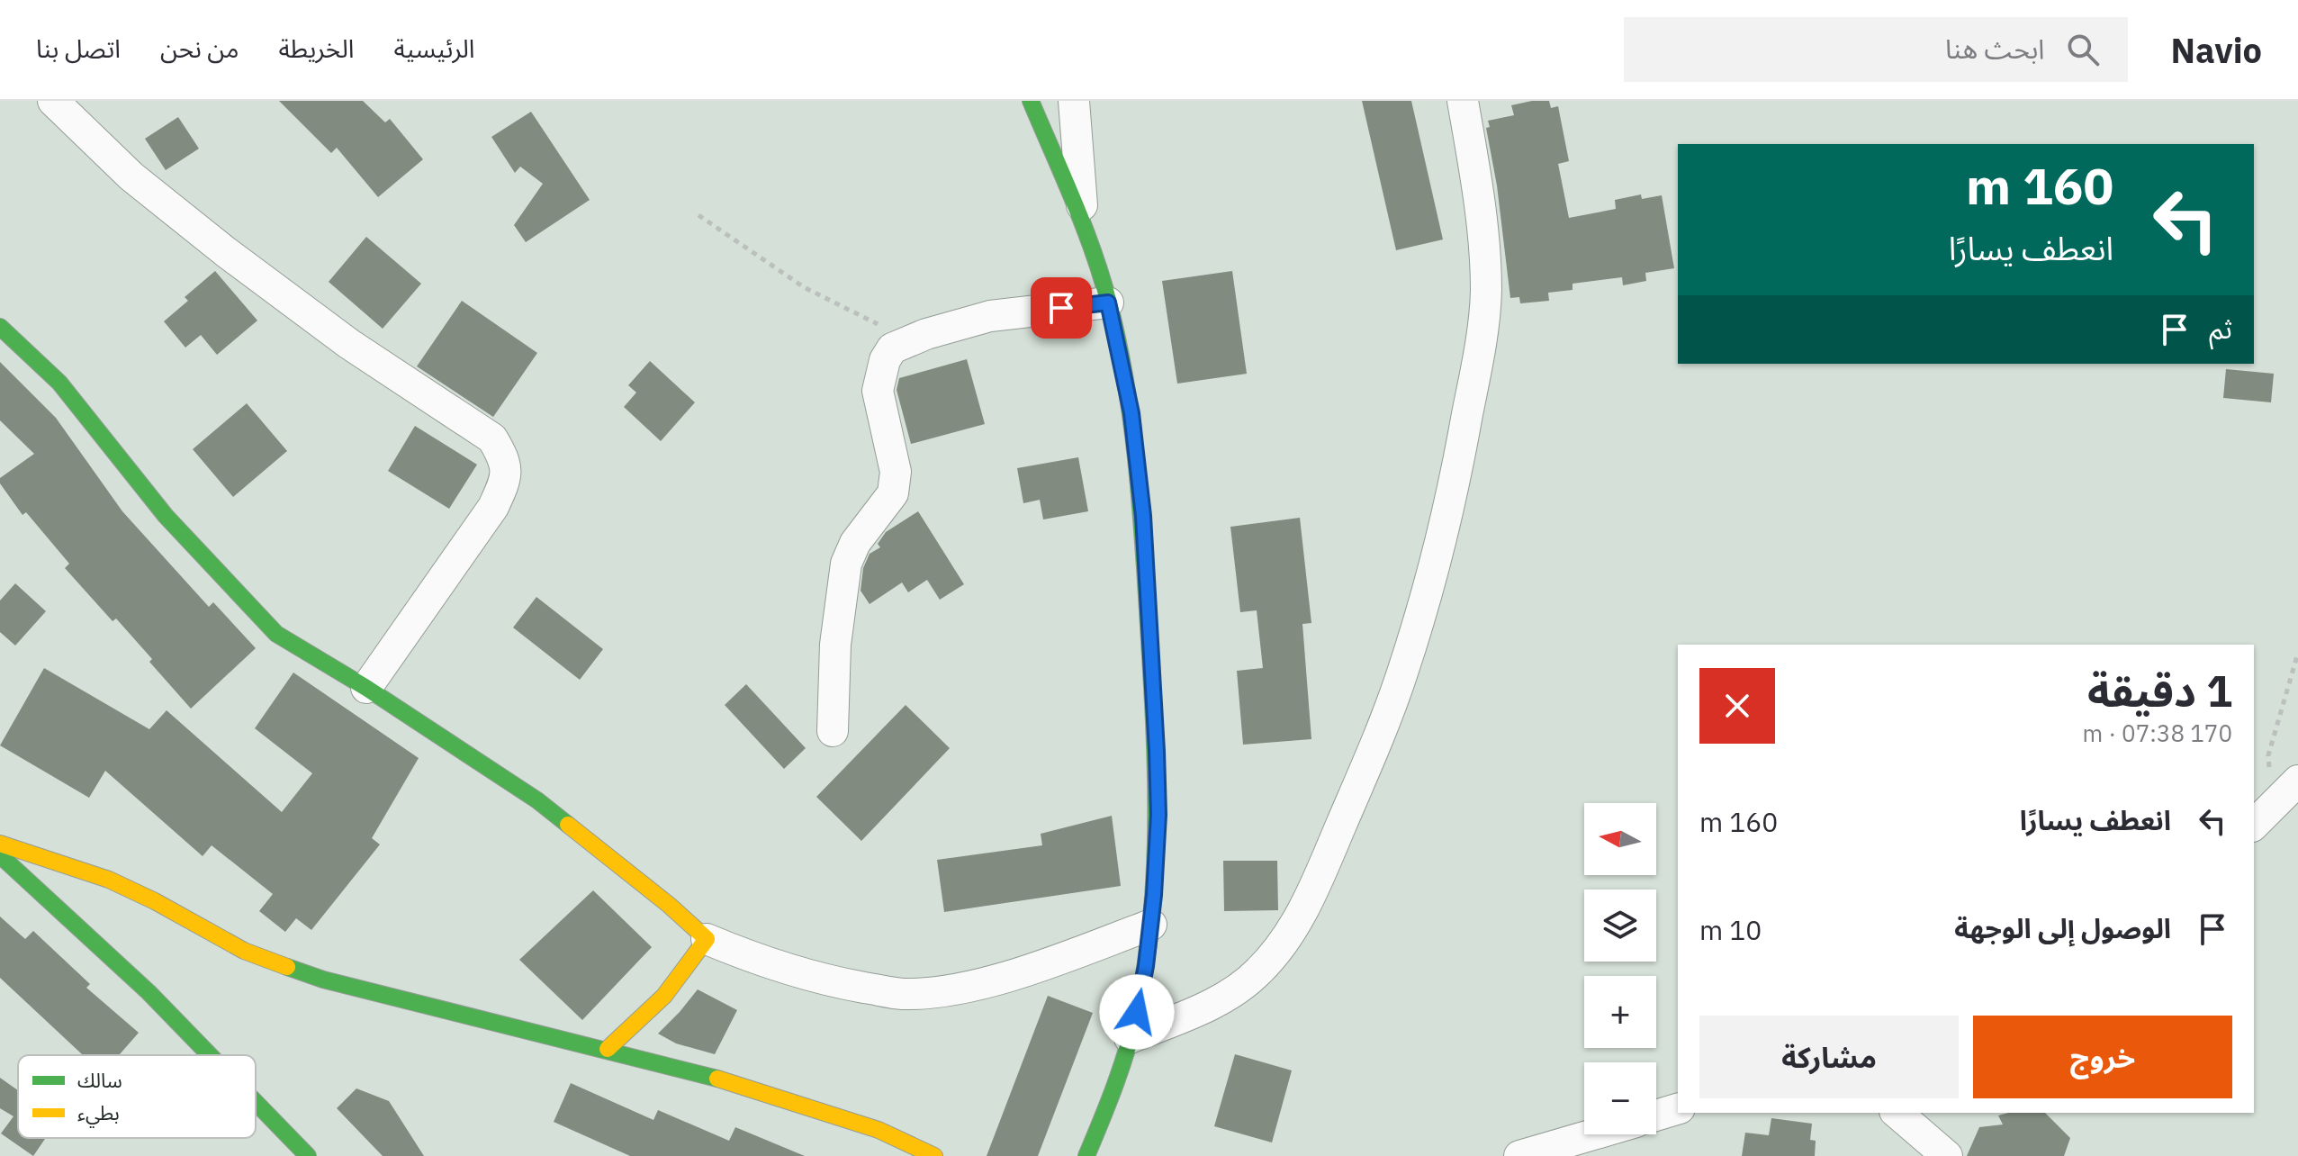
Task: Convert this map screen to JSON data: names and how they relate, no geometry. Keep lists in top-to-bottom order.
{
  "legend": ["سالك", "بطيء"],
  "north": "left",
  "page": {
    "header": "Navio",
    "search": "ابحث هنا",
    "nav": [
      "الرئيسية",
      "الخريطة",
      "من نحن",
      "اتصل بنا"
    ],
    "turn": ["160 m", "انعطف يسارًا"],
    "then": "ثم",
    "heading": ["1 دقيقة", "170 m · 07:38"],
    "list": [
      {
        "name": "انعطف يسارًا",
        "value": "160 m"
      },
      {
        "name": "الوصول إلى الوجهة",
        "value": "10 m"
      }
    ],
    "map_buttons": ["+", "−"],
    "buttons": ["خروج", "مشاركة"]
  }
}
